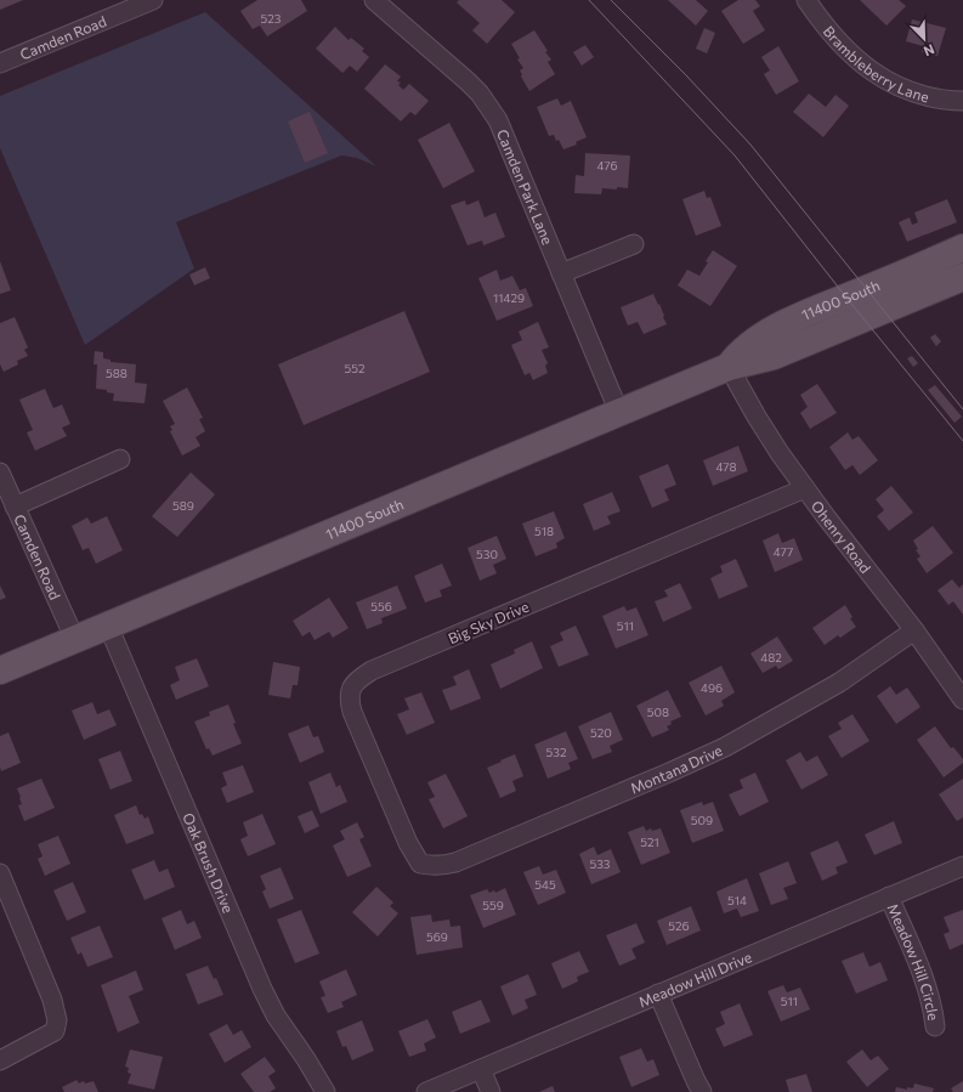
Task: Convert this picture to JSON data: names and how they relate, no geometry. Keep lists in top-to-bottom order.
{
  "streets": {
    "main road": ["11400 South"],
    "street": [
      "Camden Road",
      "Brambleberry Lane",
      "Camden Park Lane",
      "Ohenry Road",
      "Big Sky Drive",
      "Montana Drive",
      "Oak Brush Drive",
      "Meadow Hill Circle",
      "Meadow Hill Drive"
    ]
  },
  "crossings": [
    ["Camden Road", "11400 South"],
    ["Camden Park Lane", "11400 South"],
    ["11400 South", "Ohenry Road"],
    ["11400 South", "Oak Brush Drive"],
    ["Ohenry Road", "Big Sky Drive"],
    ["Ohenry Road", "Montana Drive"],
    ["Big Sky Drive", "Montana Drive"],
    ["Meadow Hill Circle", "Meadow Hill Drive"]
  ],
  "house_numbers": [
    "523",
    "476",
    "11429",
    "552",
    "588",
    "478",
    "589",
    "518",
    "477",
    "530",
    "556",
    "511",
    "482",
    "496",
    "508",
    "520",
    "532",
    "509",
    "521",
    "533",
    "545",
    "514",
    "559",
    "526",
    "569",
    "511"
  ],
  "north": "bottom right"
}
